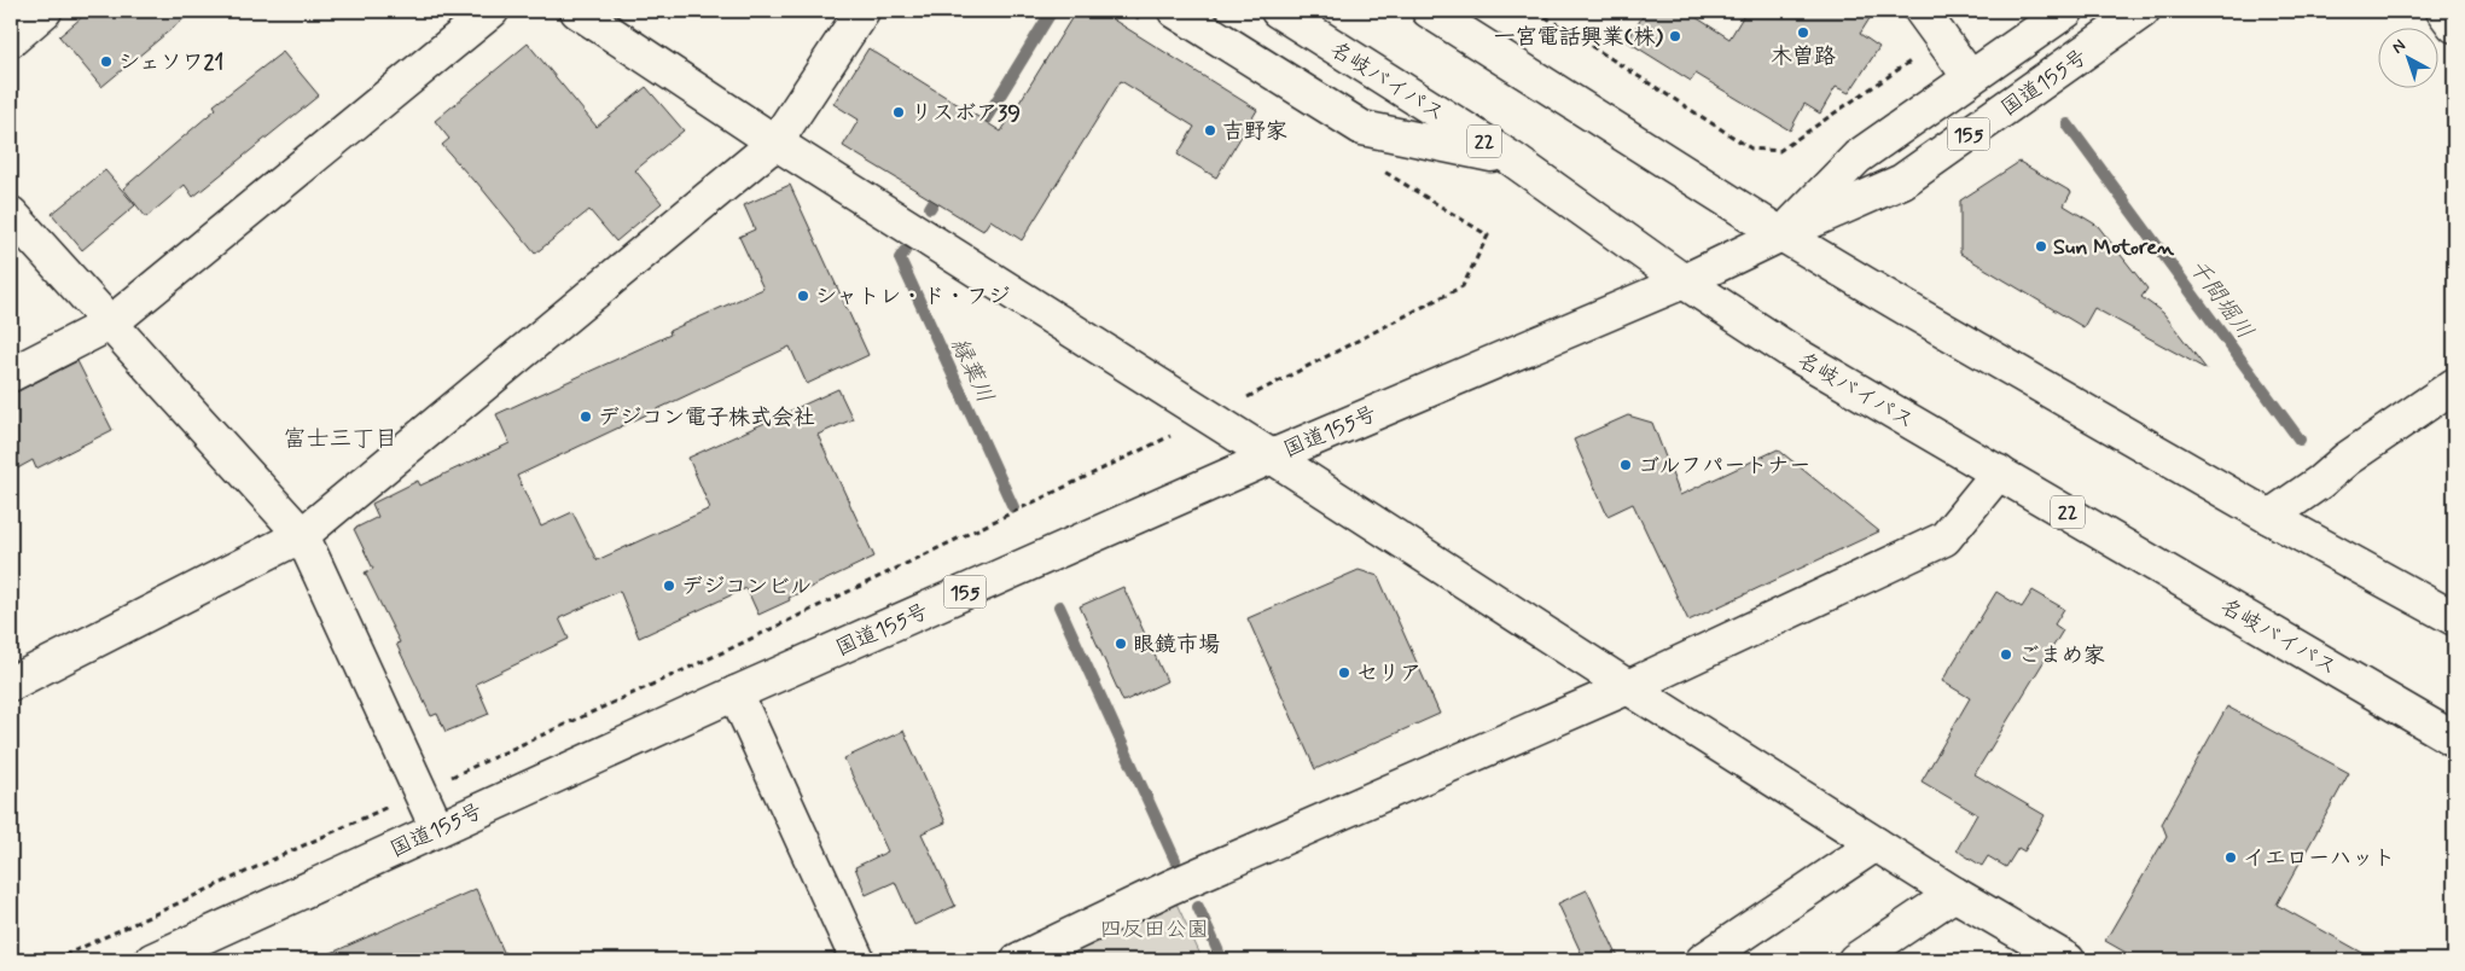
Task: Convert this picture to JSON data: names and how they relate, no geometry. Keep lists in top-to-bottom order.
{
  "streets": {
    "main road": [
      "名岐バイパス",
      "国道155号",
      "155",
      "22"
    ]
  },
  "crossings": [
    ["名岐バイパス", "国道155号"],
    ["名岐バイパス", "22"]
  ],
  "districts": ["富士三丁目"],
  "water": ["千間堀川", "縁葉川"],
  "parks": ["四反田公園"],
  "places": [
    "木曽路",
    "一宮電話興業(株)",
    "シェソワ21",
    "リスボア39",
    "吉野家",
    "Sun Motoren",
    "シャトレ・ド・フジ",
    "デジコン電子株式会社",
    "ゴルフパートナー",
    "デジコンビル",
    "眼鏡市場",
    "ごまめ家",
    "セリア",
    "イエローハット"
  ],
  "north": "top left"
}
